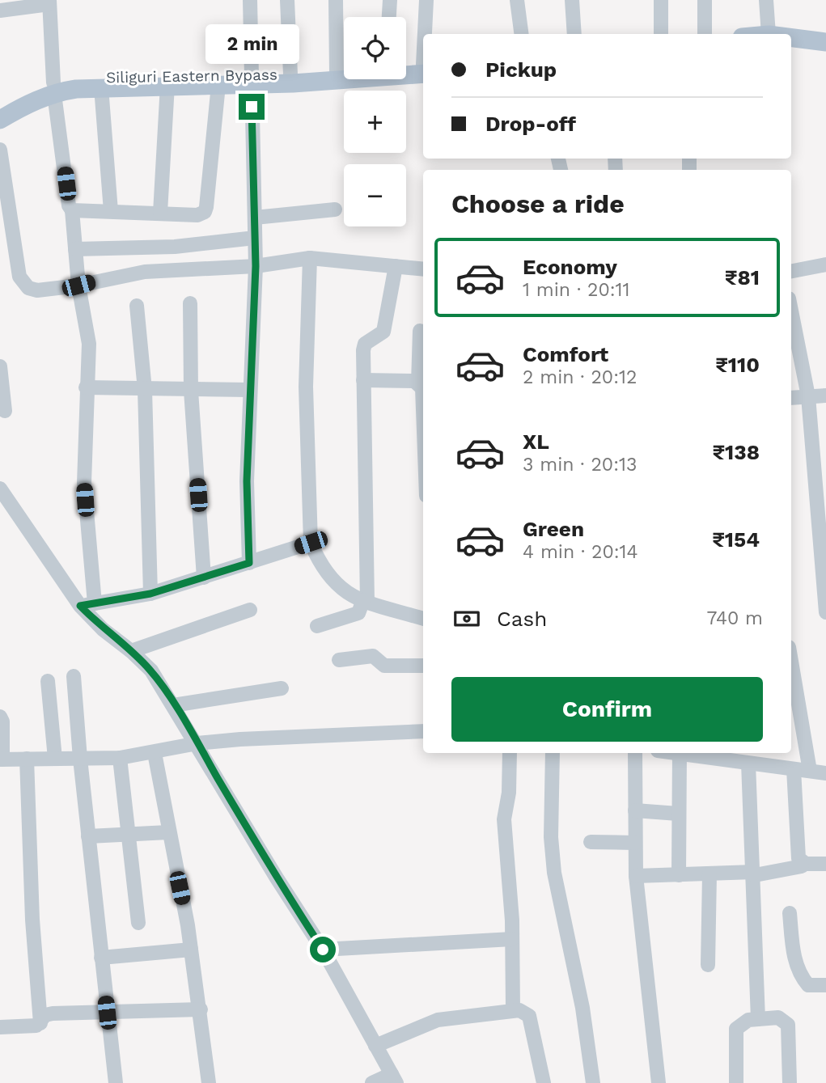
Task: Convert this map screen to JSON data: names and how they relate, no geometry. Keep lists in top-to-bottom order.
{
  "streets": {
    "main road": ["Siliguri Eastern Bypass"]
  },
  "page": {
    "map_buttons": ["+", "−"],
    "bubble": "2 min",
    "banner": ["Pickup", "Drop-off"],
    "heading": "Choose a ride",
    "list": [
      {
        "name": "Economy",
        "note": "1 min · 20:11",
        "value": "₹81"
      },
      {
        "name": "Comfort",
        "note": "2 min · 20:12",
        "value": "₹110"
      },
      {
        "name": "XL",
        "note": "3 min · 20:13",
        "value": "₹138"
      },
      {
        "name": "Green",
        "note": "4 min · 20:14",
        "value": "₹154"
      }
    ],
    "pay": ["Cash", "740 m"],
    "buttons": "Confirm"
  }
}
